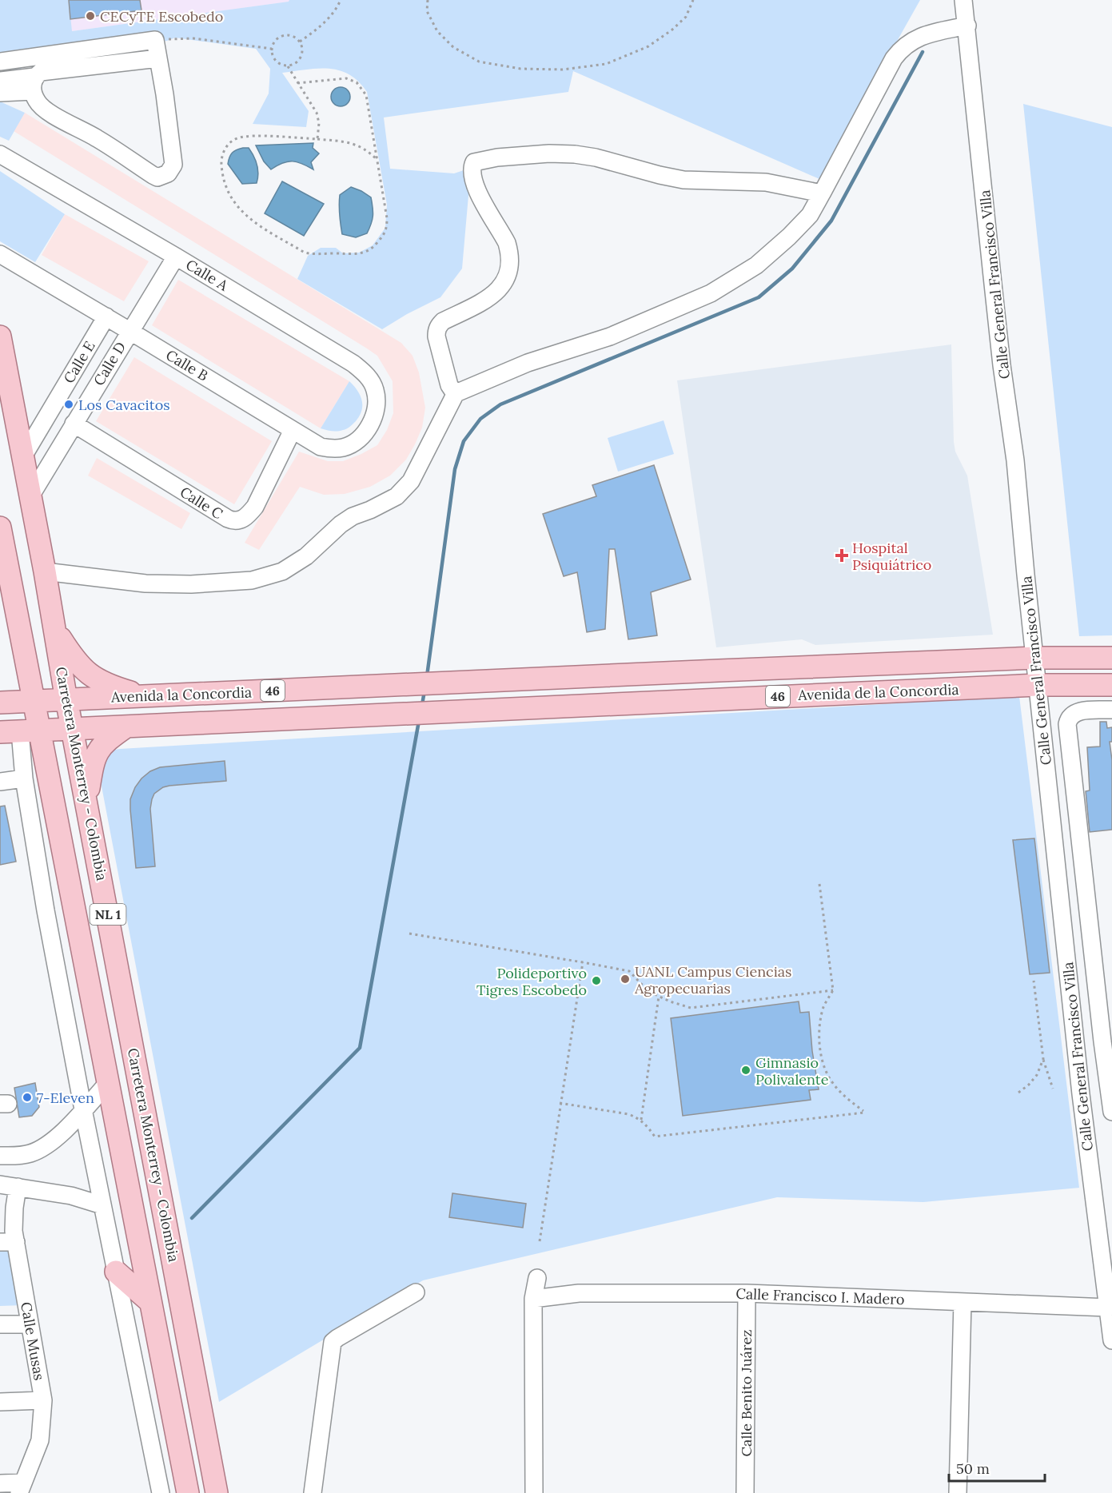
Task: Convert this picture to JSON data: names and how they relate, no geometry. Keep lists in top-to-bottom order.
{
  "streets": {
    "main road": [
      "46",
      "Avenida de la Concordia",
      "Avenida la Concordia",
      "Carretera Monterrey - Colombia",
      "NL 1"
    ],
    "street": [
      "Calle A",
      "Calle General Francisco Villa",
      "Calle E",
      "Calle D",
      "Calle B",
      "Calle C",
      "Calle Francisco I. Madero",
      "Calle Musas",
      "Calle Benito Juárez"
    ]
  },
  "crossings": [
    ["Calle A", "Calle D"],
    ["Calle A", "Calle B"],
    ["Calle General Francisco Villa", "Avenida de la Concordia"],
    ["Calle General Francisco Villa", "Calle Francisco I. Madero"],
    ["Calle E", "Calle B"],
    ["Calle E", "Carretera Monterrey - Colombia"],
    ["Calle D", "Calle B"],
    ["Calle D", "Calle C"],
    ["Calle D", "Carretera Monterrey - Colombia"],
    ["Calle B", "Calle C"],
    ["Avenida de la Concordia", "Avenida la Concordia"],
    ["Avenida la Concordia", "Carretera Monterrey - Colombia"],
    ["Calle Francisco I. Madero", "Calle Benito Juárez"]
  ],
  "places": {
    "other": [
      "CECyTE Escobedo",
      "Los Cavacitos",
      "UANL Campus Ciencias Agropecuarias",
      "Polideportivo Tigres Escobedo",
      "Gimnasio Polivalente",
      "7-Eleven"
    ],
    "health": ["Hospital Psiquiátrico"]
  },
  "scale_bar": "50 m"
}
